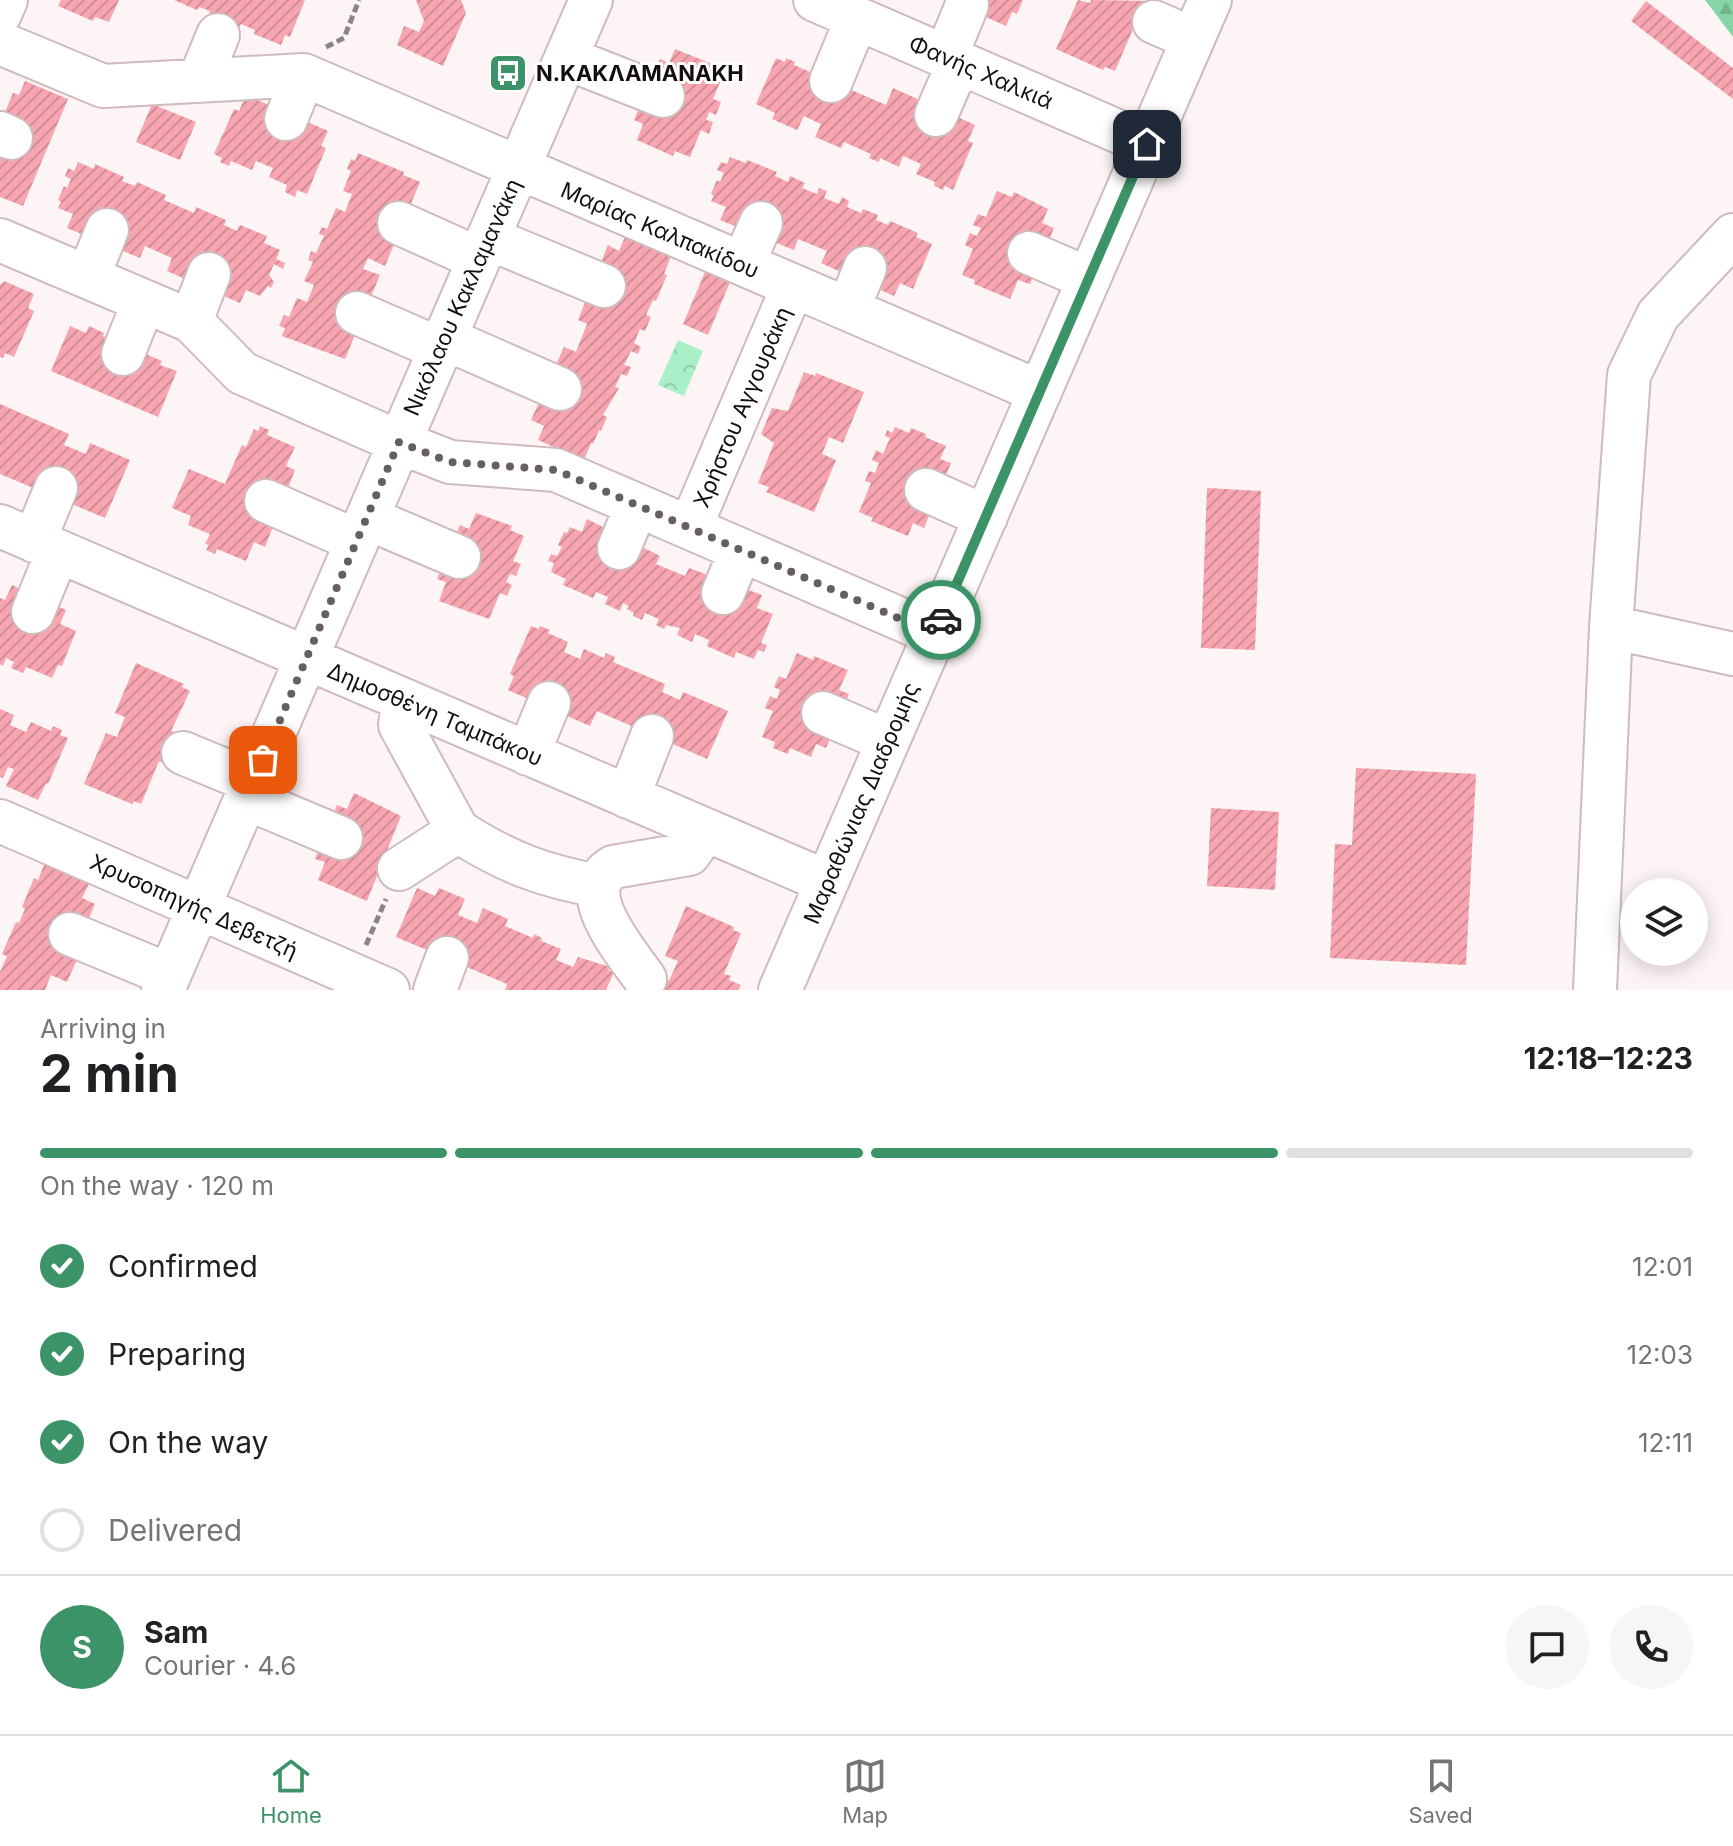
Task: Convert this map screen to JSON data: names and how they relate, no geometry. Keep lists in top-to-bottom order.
{
  "streets": {
    "street": [
      "Φανής Χαλκιά",
      "Μαρίας Καλπακίδου",
      "Νικόλαου Κακλαμανάκη",
      "Χρήστου Αγγουράκη",
      "Δημοσθένη Ταμπάκου",
      "Μαραθώνιας Διαδρομής",
      "Χρυσοπηγής Δεβετζή"
    ]
  },
  "crossings": [
    ["Φανής Χαλκιά", "Μαραθώνιας Διαδρομής"],
    ["Μαρίας Καλπακίδου", "Νικόλαου Κακλαμανάκη"],
    ["Μαρίας Καλπακίδου", "Χρήστου Αγγουράκη"],
    ["Μαρίας Καλπακίδου", "Μαραθώνιας Διαδρομής"],
    ["Νικόλαου Κακλαμανάκη", "Δημοσθένη Ταμπάκου"],
    ["Νικόλαου Κακλαμανάκη", "Χρυσοπηγής Δεβετζή"],
    ["Δημοσθένη Ταμπάκου", "Μαραθώνιας Διαδρομής"]
  ],
  "places": {
    "bus stop": ["Ν.ΚΑΚΛΑΜΑΝΑΚΗ"]
  },
  "page": {
    "heading": ["2 min", "Arriving in", "12:18–12:23"],
    "panel": ["Sam", "Courier · 4.6"],
    "bar": "On the way · 120 m",
    "list": [
      ["Confirmed", "12:01"],
      ["Preparing", "12:03"],
      ["On the way", "12:11"],
      "Delivered"
    ],
    "round": "S",
    "tabs": ["Home", "Map", "Saved"]
  }
}
